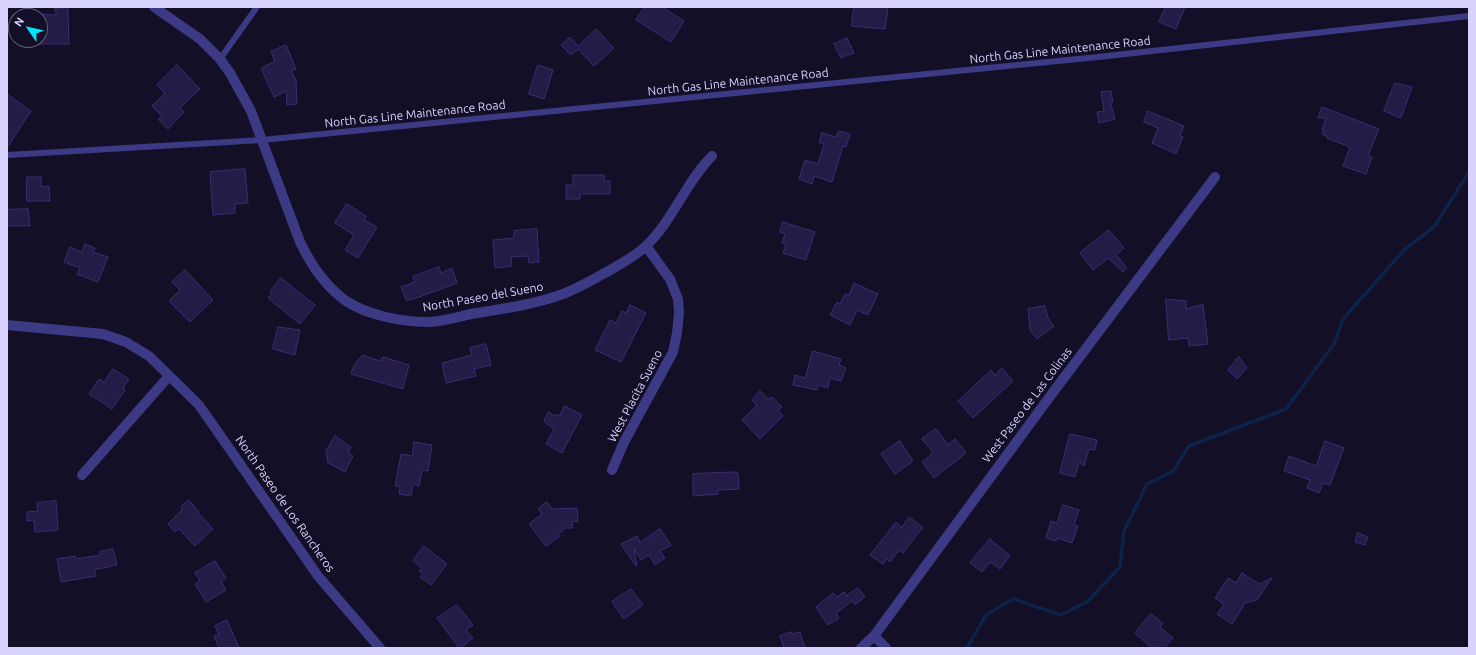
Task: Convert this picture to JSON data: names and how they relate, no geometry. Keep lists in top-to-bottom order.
{
  "streets": {
    "street": [
      "North Paseo del Sueno",
      "West Placita Sueno",
      "West Paseo de Las Colinas",
      "North Paseo de Los Rancheros"
    ],
    "lane": ["North Gas Line Maintenance Road"]
  },
  "crossings": [
    ["North Gas Line Maintenance Road", "North Paseo del Sueno"],
    ["North Paseo del Sueno", "West Placita Sueno"]
  ],
  "north": "top left"
}
